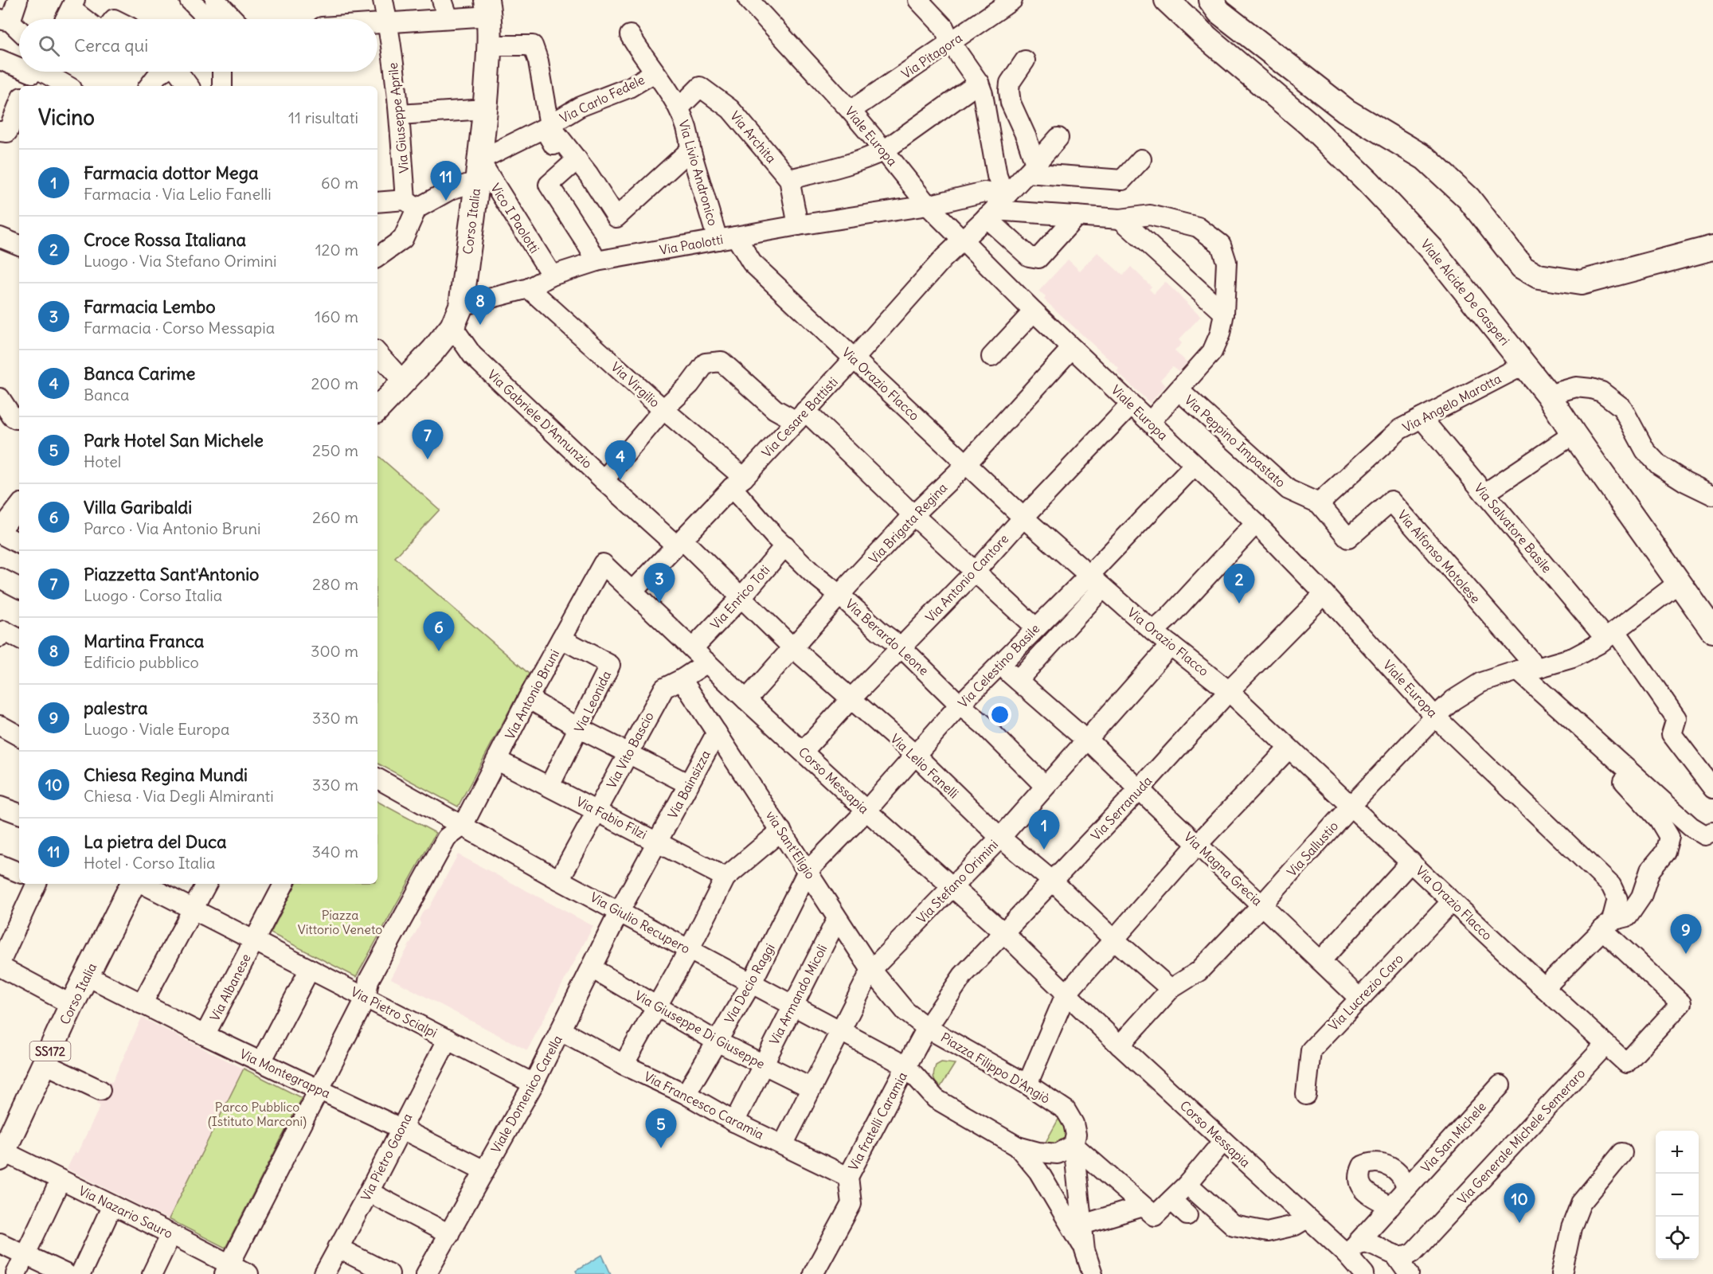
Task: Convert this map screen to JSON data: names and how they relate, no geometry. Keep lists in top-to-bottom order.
{
  "streets": {
    "main road": ["Corso Italia", "Viale Alcide De Gasperi", "SS172"],
    "street": [
      "Via Pitagora",
      "Via Carlo Fedele",
      "Via Giuseppe Aprile",
      "Viale Europa",
      "Via Archita",
      "Via Livio Andronico",
      "Vico I Paolotti",
      "Via Paolotti",
      "Via Orazio Flacco",
      "Via Virgilio",
      "Via Angelo Marotta",
      "Via Cesare Battisti",
      "Via Gabriele D'Annunzio",
      "Via Peppino Impastato",
      "Via Brigata Regina",
      "Via Salvatore Basile",
      "Via Alfonso Motolese",
      "Via Antonio Cantore",
      "Via Enrico Toti",
      "Via Berardo Leone",
      "Via Celestino Basile",
      "Via Antonio Bruni",
      "Via Leonida",
      "Via Vito Bascio",
      "Via Lelio Fanelli",
      "Corso Messapia",
      "Via Bainsizza",
      "Via Serranuda",
      "Via Fabio Filzi",
      "via Sant'Eligio",
      "Via Sallustio",
      "Via Magna Grecia",
      "Via Stefano Orimini",
      "Via Giulio Recupero",
      "Via Decio Raggi",
      "Via Albanese",
      "Via Lucrezio Caro",
      "Via Armando Micoli",
      "Via Pietro Scialpi",
      "Via Giuseppe Di Giuseppe",
      "Piazza Filippo D'Angiò",
      "Via Montegrappa",
      "Viale Domenico Carella",
      "Via Francesco Caramia",
      "Via fratelli Caramia",
      "Via Generale Michele Semeraro",
      "Via San Michele",
      "Via Pietro Gaona",
      "Via Nazario Sauro"
    ]
  },
  "crossings": [
    ["Via Pitagora", "Viale Europa"],
    ["Via Carlo Fedele", "Via Livio Andronico"],
    ["Via Carlo Fedele", "Vico I Paolotti"],
    ["Via Carlo Fedele", "Corso Italia"],
    ["Viale Europa", "Via Paolotti"],
    ["Viale Europa", "Via Cesare Battisti"],
    ["Viale Europa", "Via Brigata Regina"],
    ["Viale Europa", "Via Antonio Cantore"],
    ["Viale Europa", "Via Celestino Basile"],
    ["Viale Europa", "Via Serranuda"],
    ["Viale Europa", "Via Sallustio"],
    ["Via Archita", "Via Livio Andronico"],
    ["Via Archita", "Via Paolotti"],
    ["Via Livio Andronico", "Via Paolotti"],
    ["Via Livio Andronico", "Via Orazio Flacco"],
    ["Vico I Paolotti", "Corso Italia"],
    ["Vico I Paolotti", "Via Paolotti"],
    ["Corso Italia", "Via Paolotti"],
    ["Corso Italia", "Via Gabriele D'Annunzio"],
    ["Corso Italia", "Via Montegrappa"],
    ["Corso Italia", "Via Nazario Sauro"],
    ["Via Paolotti", "Via Orazio Flacco"],
    ["Via Paolotti", "Via Virgilio"],
    ["Via Paolotti", "Via Cesare Battisti"],
    ["Via Paolotti", "Via Gabriele D'Annunzio"],
    ["Via Paolotti", "Via Peppino Impastato"],
    ["Viale Alcide De Gasperi", "Via Angelo Marotta"],
    ["Viale Alcide De Gasperi", "Via Sallustio"],
    ["Via Orazio Flacco", "Via Cesare Battisti"],
    ["Via Orazio Flacco", "Via Brigata Regina"],
    ["Via Orazio Flacco", "Via Antonio Cantore"],
    ["Via Orazio Flacco", "Via Celestino Basile"],
    ["Via Orazio Flacco", "Via Serranuda"],
    ["Via Orazio Flacco", "Via Sallustio"],
    ["Via Orazio Flacco", "Via Stefano Orimini"],
    ["Via Orazio Flacco", "Via Lucrezio Caro"],
    ["Via Orazio Flacco", "Via Generale Michele Semeraro"],
    ["Via Virgilio", "Via Cesare Battisti"],
    ["Via Virgilio", "Via Berardo Leone"],
    ["Via Angelo Marotta", "Via Peppino Impastato"],
    ["Via Angelo Marotta", "Via Salvatore Basile"],
    ["Via Angelo Marotta", "Via Alfonso Motolese"],
    ["Via Cesare Battisti", "Via Gabriele D'Annunzio"],
    ["Via Cesare Battisti", "Via Berardo Leone"],
    ["Via Cesare Battisti", "Via Lelio Fanelli"],
    ["Via Cesare Battisti", "Corso Messapia"],
    ["Via Gabriele D'Annunzio", "Via Lelio Fanelli"],
    ["Via Peppino Impastato", "Via Alfonso Motolese"],
    ["Via Brigata Regina", "Via Berardo Leone"],
    ["Via Brigata Regina", "Via Lelio Fanelli"],
    ["Via Brigata Regina", "Corso Messapia"],
    ["Via Salvatore Basile", "Via Sallustio"],
    ["Via Alfonso Motolese", "Via Sallustio"],
    ["Via Antonio Cantore", "Via Berardo Leone"],
    ["Via Antonio Cantore", "Via Lelio Fanelli"],
    ["Via Antonio Cantore", "Corso Messapia"],
    ["Via Enrico Toti", "Via Berardo Leone"],
    ["Via Enrico Toti", "Via Lelio Fanelli"],
    ["Via Enrico Toti", "Corso Messapia"],
    ["Via Berardo Leone", "Via Celestino Basile"],
    ["Via Berardo Leone", "Via Stefano Orimini"],
    ["Via Celestino Basile", "Via Lelio Fanelli"],
    ["Via Celestino Basile", "Corso Messapia"],
    ["Via Celestino Basile", "via Sant'Eligio"],
    ["Via Celestino Basile", "Via Magna Grecia"],
    ["Via Celestino Basile", "Via Decio Raggi"],
    ["Via Antonio Bruni", "Via Leonida"],
    ["Via Antonio Bruni", "Corso Messapia"],
    ["Via Antonio Bruni", "Via Fabio Filzi"],
    ["Via Antonio Bruni", "Via Giulio Recupero"],
    ["Via Leonida", "Via Fabio Filzi"],
    ["Via Vito Bascio", "Via Fabio Filzi"],
    ["Via Vito Bascio", "via Sant'Eligio"],
    ["Via Vito Bascio", "Via Giulio Recupero"],
    ["Via Lelio Fanelli", "Via Serranuda"],
    ["Via Lelio Fanelli", "Via Sallustio"],
    ["Via Lelio Fanelli", "Via Stefano Orimini"],
    ["Corso Messapia", "Via Serranuda"],
    ["Corso Messapia", "Via Sallustio"],
    ["Corso Messapia", "Via Stefano Orimini"],
    ["Corso Messapia", "Via San Michele"],
    ["Via Bainsizza", "Via Fabio Filzi"],
    ["Via Bainsizza", "via Sant'Eligio"],
    ["Via Bainsizza", "Via Giulio Recupero"],
    ["Via Bainsizza", "Viale Domenico Carella"],
    ["Via Serranuda", "via Sant'Eligio"],
    ["Via Serranuda", "Via Magna Grecia"],
    ["Via Serranuda", "Piazza Filippo D'Angiò"],
    ["via Sant'Eligio", "Via Stefano Orimini"],
    ["via Sant'Eligio", "Via Decio Raggi"],
    ["via Sant'Eligio", "Via Armando Micoli"],
    ["via Sant'Eligio", "Piazza Filippo D'Angiò"],
    ["Via Sallustio", "Via Magna Grecia"],
    ["Via Magna Grecia", "Via Stefano Orimini"],
    ["Via Magna Grecia", "Via Lucrezio Caro"],
    ["Via Stefano Orimini", "Via Giulio Recupero"],
    ["Via Stefano Orimini", "Via Giuseppe Di Giuseppe"],
    ["Via Stefano Orimini", "Via Francesco Caramia"],
    ["Via Giulio Recupero", "Via Decio Raggi"],
    ["Via Giulio Recupero", "Via Armando Micoli"],
    ["Via Giulio Recupero", "Piazza Filippo D'Angiò"],
    ["Via Giulio Recupero", "Viale Domenico Carella"],
    ["Via Giulio Recupero", "Via fratelli Caramia"],
    ["Via Decio Raggi", "Via Giuseppe Di Giuseppe"],
    ["Via Decio Raggi", "Via Francesco Caramia"],
    ["Via Albanese", "Via Pietro Scialpi"],
    ["Via Albanese", "Via Montegrappa"],
    ["Via Armando Micoli", "Via Giuseppe Di Giuseppe"],
    ["Via Armando Micoli", "Via Francesco Caramia"],
    ["Via Pietro Scialpi", "Viale Domenico Carella"],
    ["Via Pietro Scialpi", "Via Pietro Gaona"],
    ["Via Giuseppe Di Giuseppe", "Viale Domenico Carella"],
    ["Piazza Filippo D'Angiò", "Via fratelli Caramia"],
    ["Via Montegrappa", "Viale Domenico Carella"],
    ["Via Montegrappa", "Via Pietro Gaona"],
    ["Viale Domenico Carella", "Via Francesco Caramia"],
    ["Via Francesco Caramia", "Via fratelli Caramia"]
  ],
  "parks": ["Piazza Vittorio Veneto", "Parco Pubblico (Istituto Marconi)"],
  "page": {
    "search": "Cerca qui",
    "heading": ["Vicino", "11 risultati"],
    "list": [
      {
        "mark": "1",
        "name": "Farmacia dottor Mega",
        "note": "Farmacia · Via Lelio Fanelli",
        "value": "60 m"
      },
      {
        "mark": "2",
        "name": "Croce Rossa Italiana",
        "note": "Luogo · Via Stefano Orimini",
        "value": "120 m"
      },
      {
        "mark": "3",
        "name": "Farmacia Lembo",
        "note": "Farmacia · Corso Messapia",
        "value": "160 m"
      },
      {
        "mark": "4",
        "name": "Banca Carime",
        "note": "Banca",
        "value": "200 m"
      },
      {
        "mark": "5",
        "name": "Park Hotel San Michele",
        "note": "Hotel",
        "value": "250 m"
      },
      {
        "mark": "6",
        "name": "Villa Garibaldi",
        "note": "Parco · Via Antonio Bruni",
        "value": "260 m"
      },
      {
        "mark": "7",
        "name": "Piazzetta Sant'Antonio",
        "note": "Luogo · Corso Italia",
        "value": "280 m"
      },
      {
        "mark": "8",
        "name": "Martina Franca",
        "note": "Edificio pubblico",
        "value": "300 m"
      },
      {
        "mark": "9",
        "name": "palestra",
        "note": "Luogo · Viale Europa",
        "value": "330 m"
      },
      {
        "mark": "10",
        "name": "Chiesa Regina Mundi",
        "note": "Chiesa · Via Degli Almiranti",
        "value": "330 m"
      },
      {
        "mark": "11",
        "name": "La pietra del Duca",
        "note": "Hotel · Corso Italia",
        "value": "340 m"
      }
    ],
    "pins": [
      "11",
      "8",
      "7",
      "4",
      "3",
      "2",
      "6",
      "1",
      "9",
      "5",
      "10"
    ],
    "map_buttons": ["+", "−"]
  }
}
